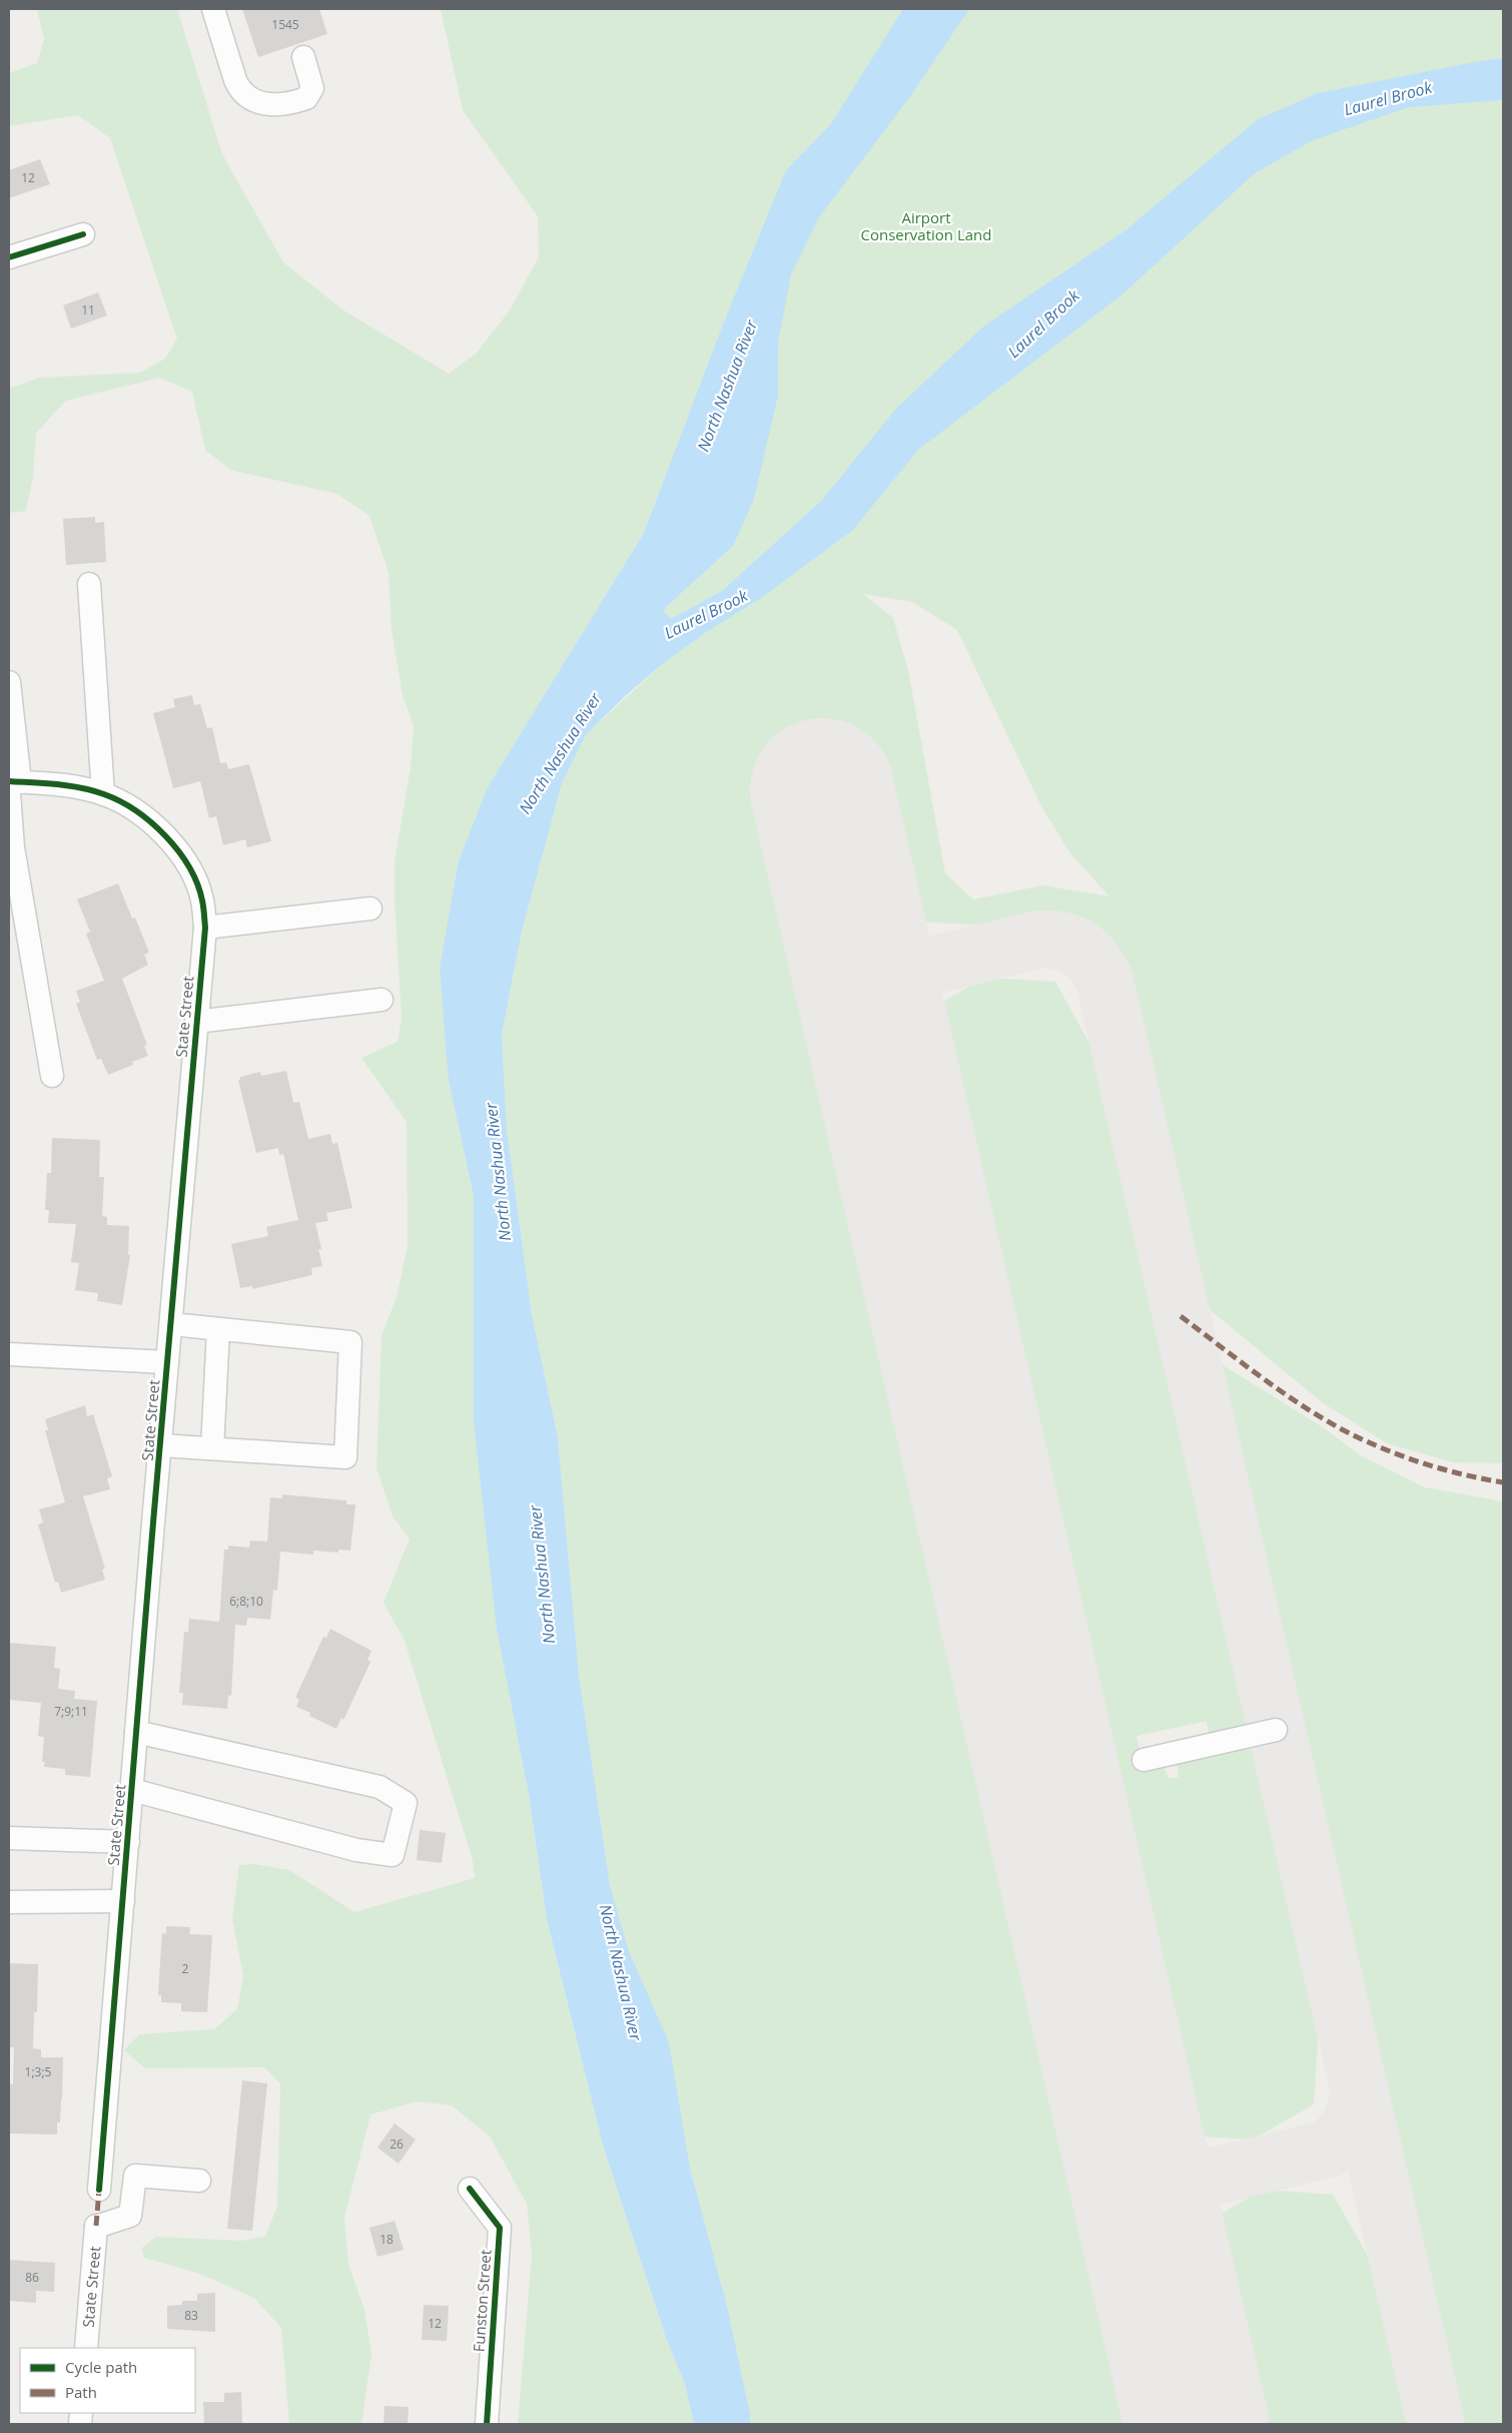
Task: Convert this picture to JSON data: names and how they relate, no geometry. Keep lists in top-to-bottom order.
{
  "streets": {
    "street": ["State Street", "Funston Street"]
  },
  "water": ["Laurel Brook", "North Nashua River"],
  "parks": ["Airport Conservation Land"],
  "house_numbers": [
    "1545",
    "12",
    "11",
    "6;8;10",
    "7;9;11",
    "2",
    "1;3;5",
    "26",
    "18",
    "86",
    "83",
    "12"
  ],
  "legend": ["Cycle path", "Path"]
}
